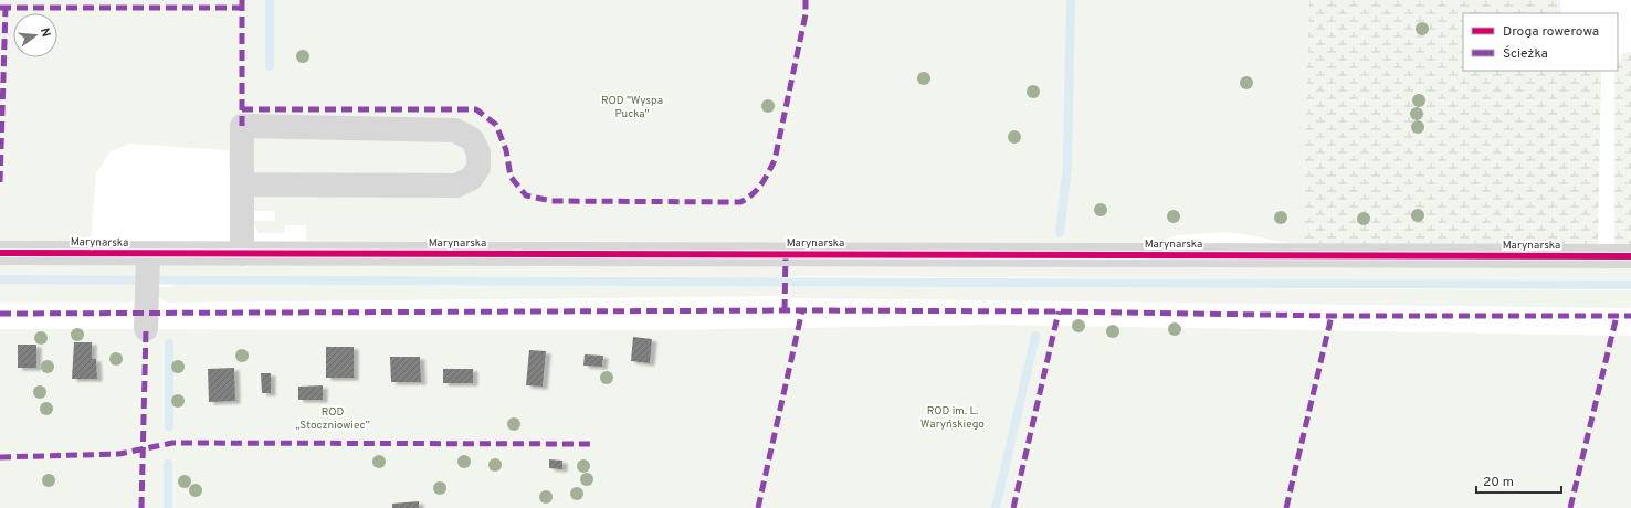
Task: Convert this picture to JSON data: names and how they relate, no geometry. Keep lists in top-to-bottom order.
{
  "streets": {
    "street": ["Marynarska"]
  },
  "parks": ["ROD \"Wyspa Pucka\"", "ROD im. L. Waryńskiego", "ROD „Stoczniowiec”"],
  "legend": ["Droga rowerowa", "Ścieżka"],
  "scale_bar": "20 m",
  "north": "right"
}
